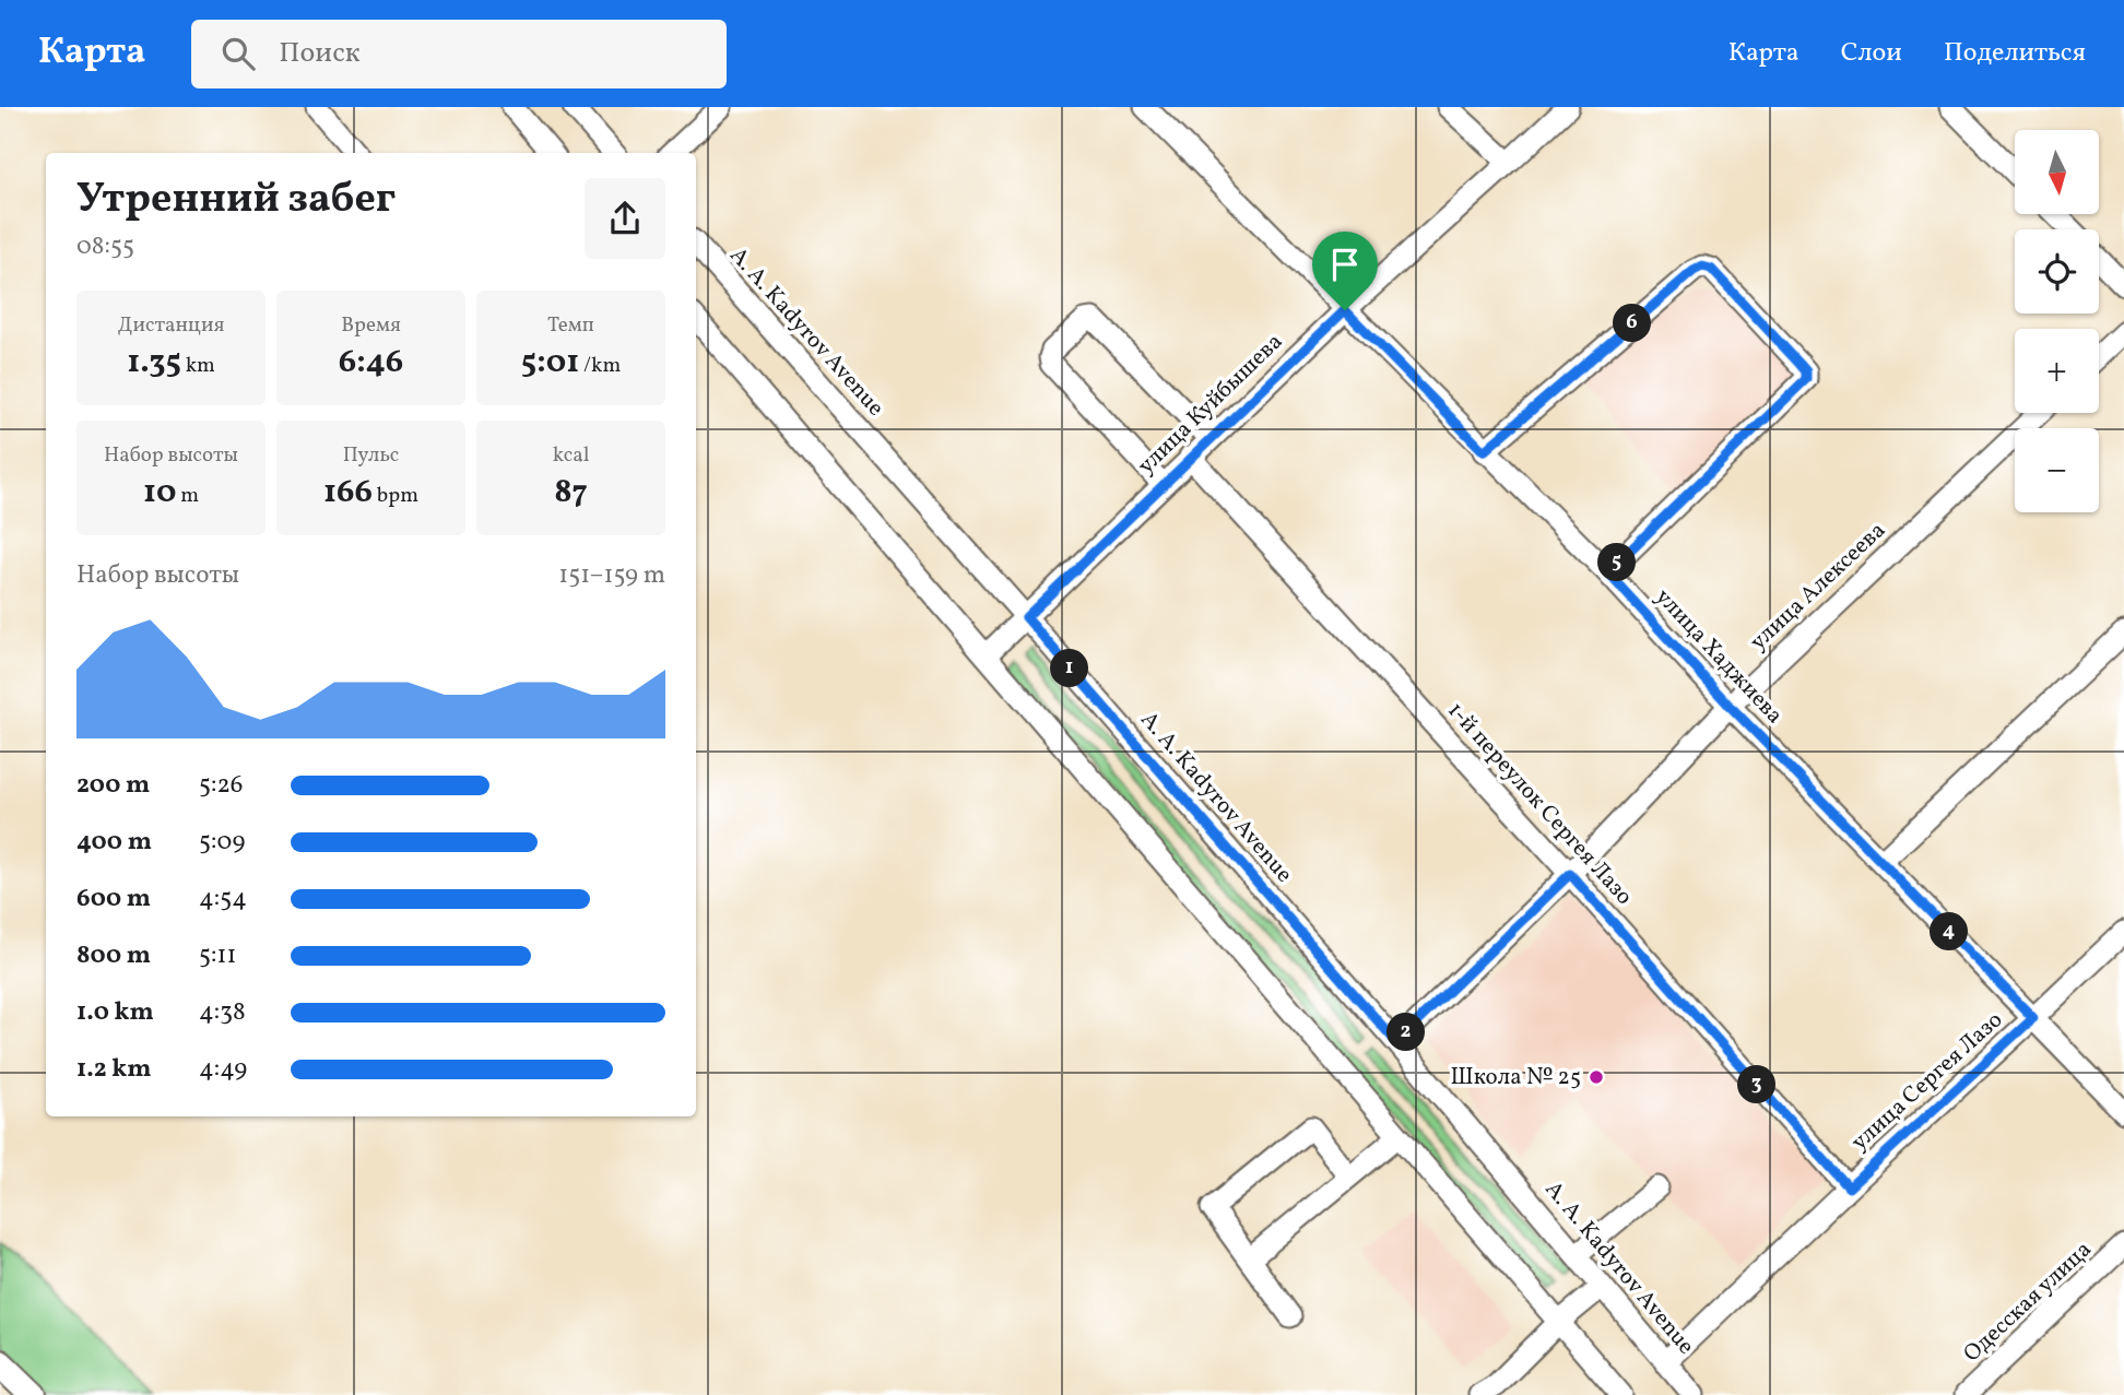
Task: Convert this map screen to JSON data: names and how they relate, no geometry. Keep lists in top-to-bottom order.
{
  "streets": {
    "street": [
      "A. A. Kadyrov Avenue",
      "улица Куйбышева",
      "улица Алексеева",
      "улица Хаджиева",
      "1-й переулок Сергея Лазо",
      "улица Сергея Лазо",
      "Одесская улица"
    ]
  },
  "crossings": [
    ["A. A. Kadyrov Avenue", "улица Куйбышева"],
    ["A. A. Kadyrov Avenue", "улица Алексеева"],
    ["A. A. Kadyrov Avenue", "улица Сергея Лазо"],
    ["улица Куйбышева", "улица Хаджиева"],
    ["улица Куйбышева", "1-й переулок Сергея Лазо"],
    ["улица Алексеева", "улица Хаджиева"],
    ["улица Алексеева", "1-й переулок Сергея Лазо"],
    ["улица Хаджиева", "улица Сергея Лазо"],
    ["1-й переулок Сергея Лазо", "улица Сергея Лазо"]
  ],
  "places": ["Школа № 25"],
  "north": "bottom",
  "page": {
    "header": "Карта",
    "search": "Поиск",
    "nav": ["Карта", "Слои", "Поделиться"],
    "map_buttons": ["+", "−"],
    "heading": ["Утренний забег", "08:55"],
    "stats": [
      ["Дистанция", "1.35 km"],
      ["Время", "6:46"],
      ["Темп", "5:01 /km"],
      ["Набор высоты", "10 m"],
      ["Пульс", "166 bpm"],
      ["kcal", "87"]
    ],
    "pins": [
      "6",
      "5",
      "1",
      "4",
      "2",
      "3"
    ],
    "chart": ["Набор высоты", "151–159 m"],
    "list": [
      {
        "name": "200 m",
        "note": "5:26"
      },
      {
        "name": "400 m",
        "note": "5:09"
      },
      {
        "name": "600 m",
        "note": "4:54"
      },
      {
        "name": "800 m",
        "note": "5:11"
      },
      {
        "name": "1.0 km",
        "note": "4:38"
      },
      {
        "name": "1.2 km",
        "note": "4:49"
      }
    ]
  }
}
